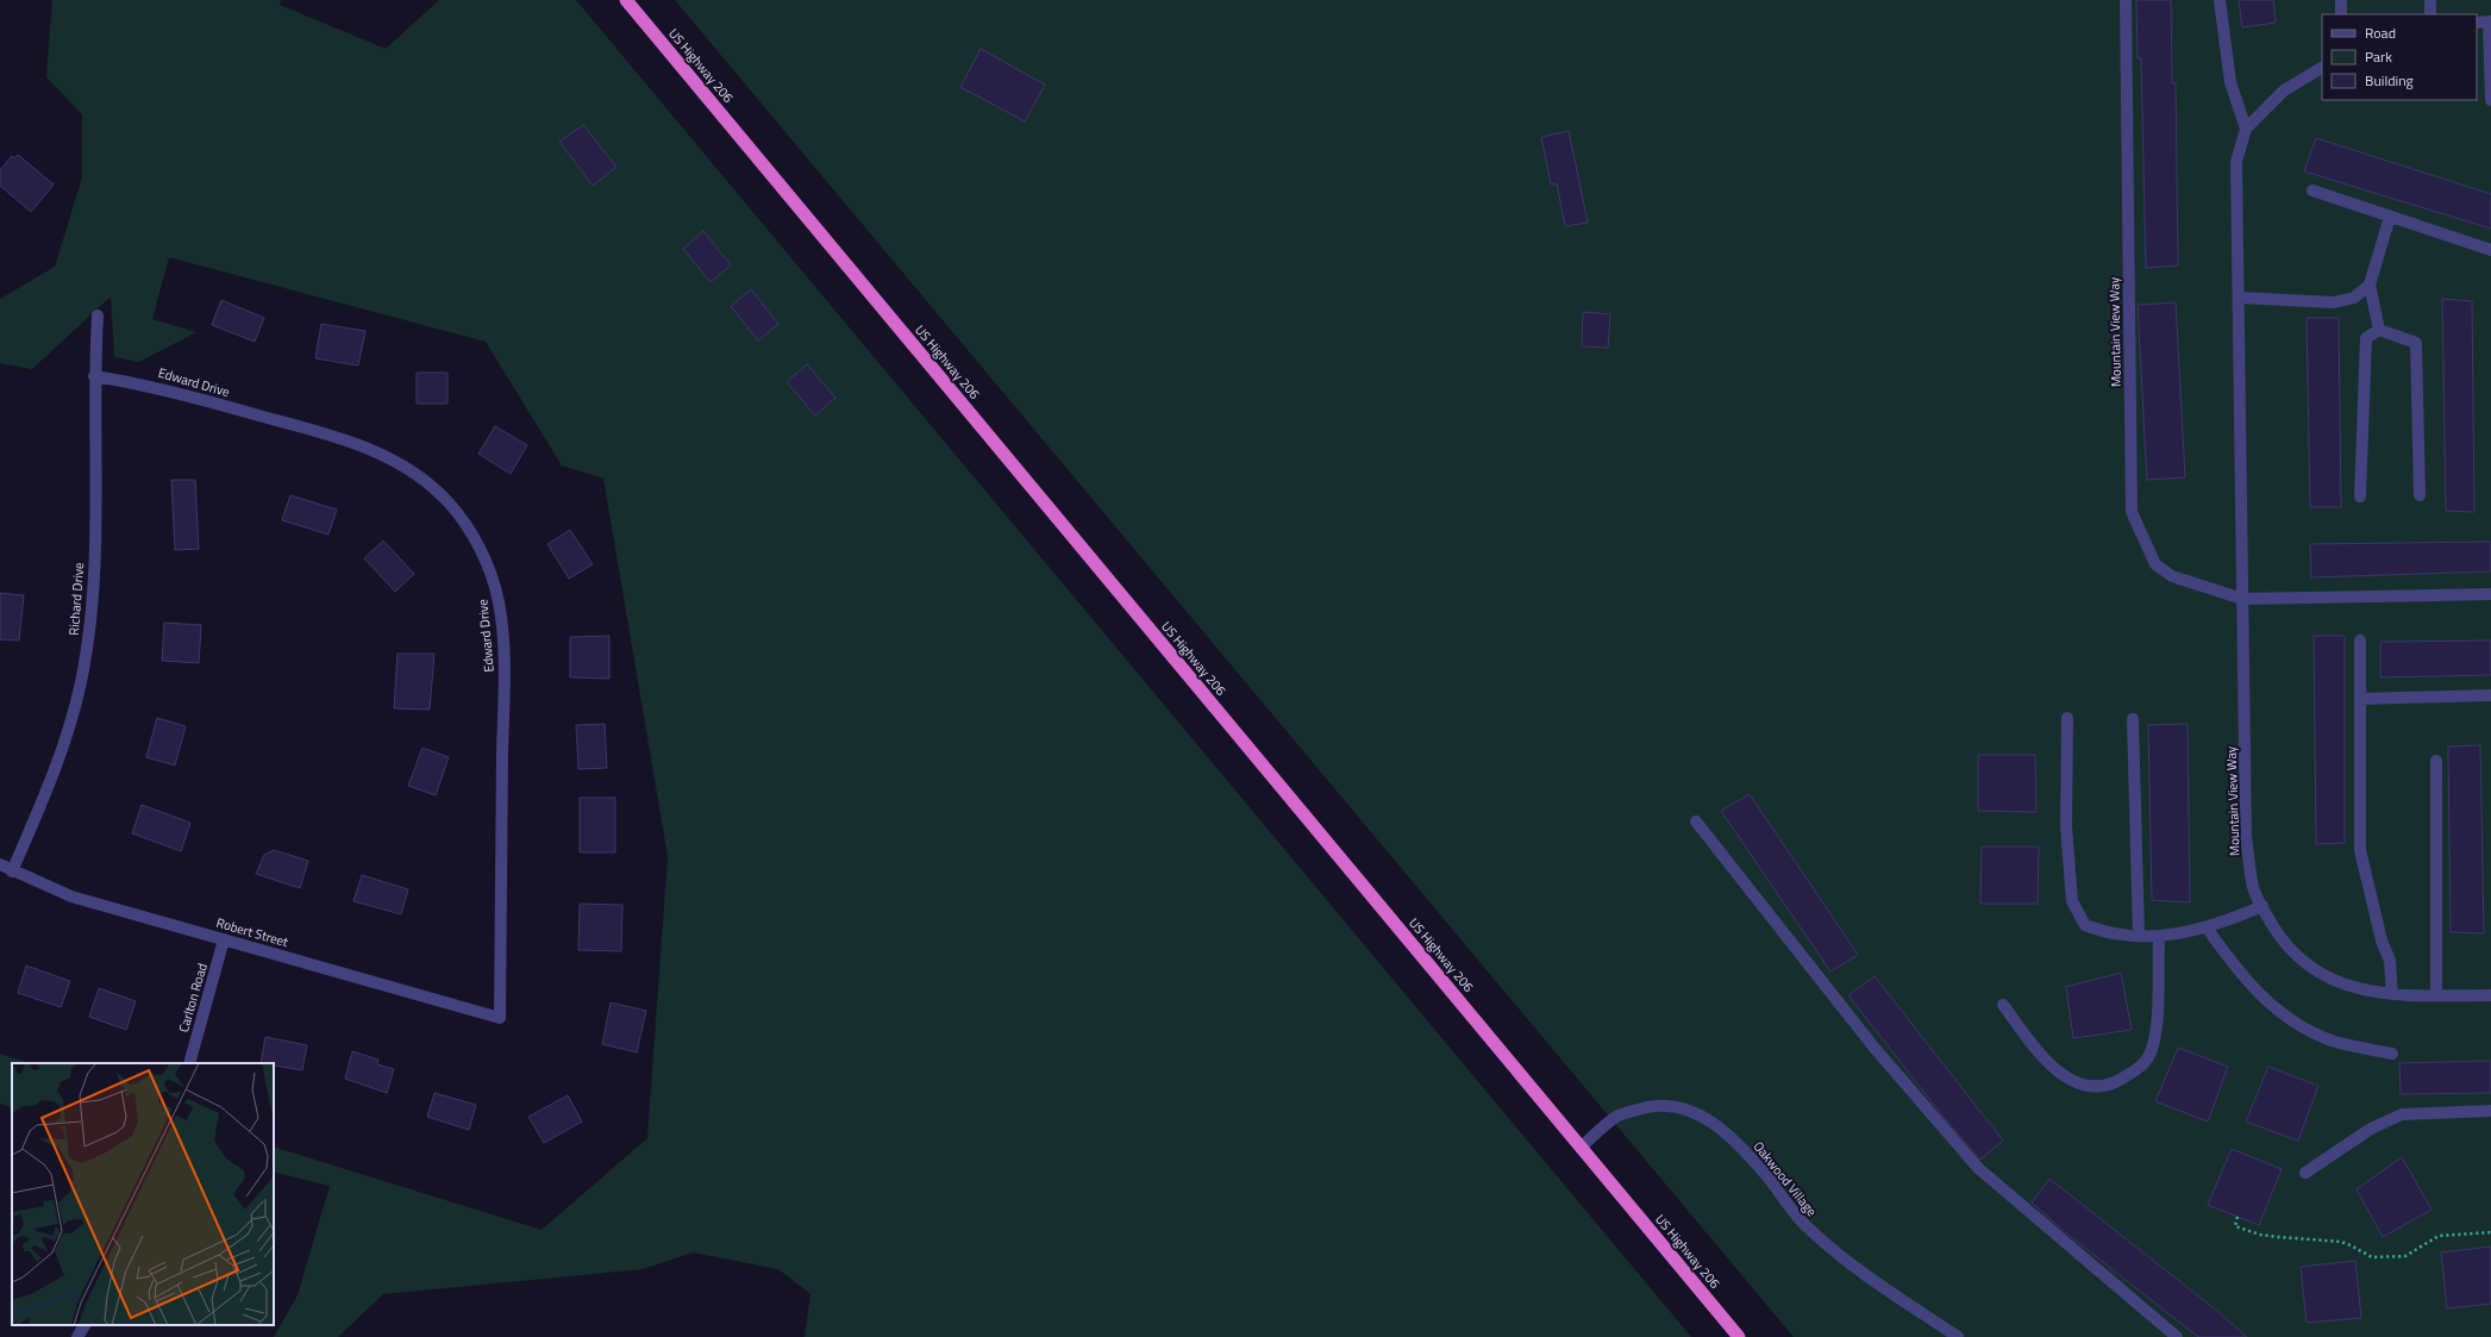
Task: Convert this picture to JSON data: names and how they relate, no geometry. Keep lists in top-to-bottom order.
{
  "streets": {
    "highway": ["US Highway 206"],
    "street": [
      "Mountain View Way",
      "Edward Drive",
      "Richard Drive",
      "Robert Street",
      "Carlton Road",
      "Oakwood Village"
    ]
  },
  "crossings": [
    ["US Highway 206", "Oakwood Village"],
    ["Edward Drive", "Richard Drive"],
    ["Edward Drive", "Robert Street"],
    ["Richard Drive", "Robert Street"],
    ["Robert Street", "Carlton Road"]
  ],
  "legend": ["Road", "Park", "Building"]
}
